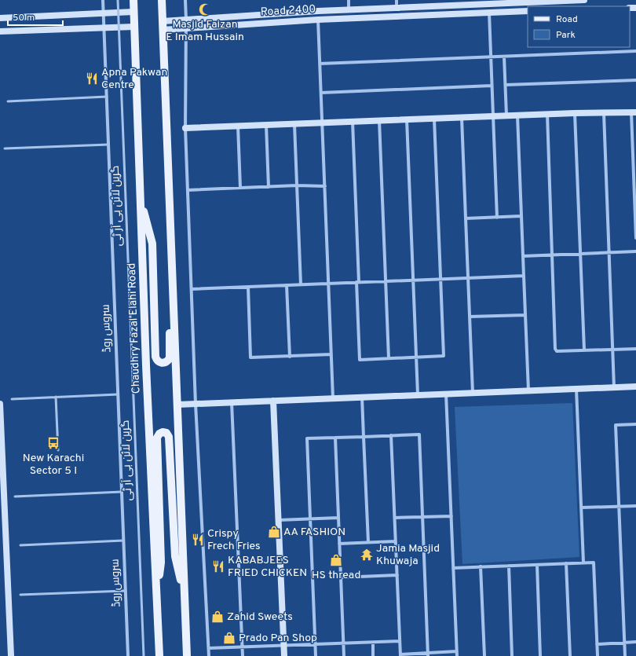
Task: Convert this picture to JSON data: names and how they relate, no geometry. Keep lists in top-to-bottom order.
{
  "streets": {
    "main road": ["Chaudhry Fazal Elahi Road"],
    "street": ["Road 2400", "سروس روڈ"],
    "lane": ["گرین لائن بی آر ٹی"]
  },
  "places": {
    "mosque": ["Masjid Faizan E Imam Hussain"],
    "restaurant": ["Apna Pakwan Centre", "Crispy Frech Fries", "KABABJEES FRIED CHICKEN"],
    "bus stop": ["New Karachi Sector 5 I"],
    "shop": [
      "AA FASHION",
      "HS thread",
      "Zahid Sweets",
      "Prado Pan Shop"
    ],
    "temple": ["Jamia Masjid Khuwaja"]
  },
  "legend": ["Road", "Park"],
  "scale_bar": "50 m"
}
